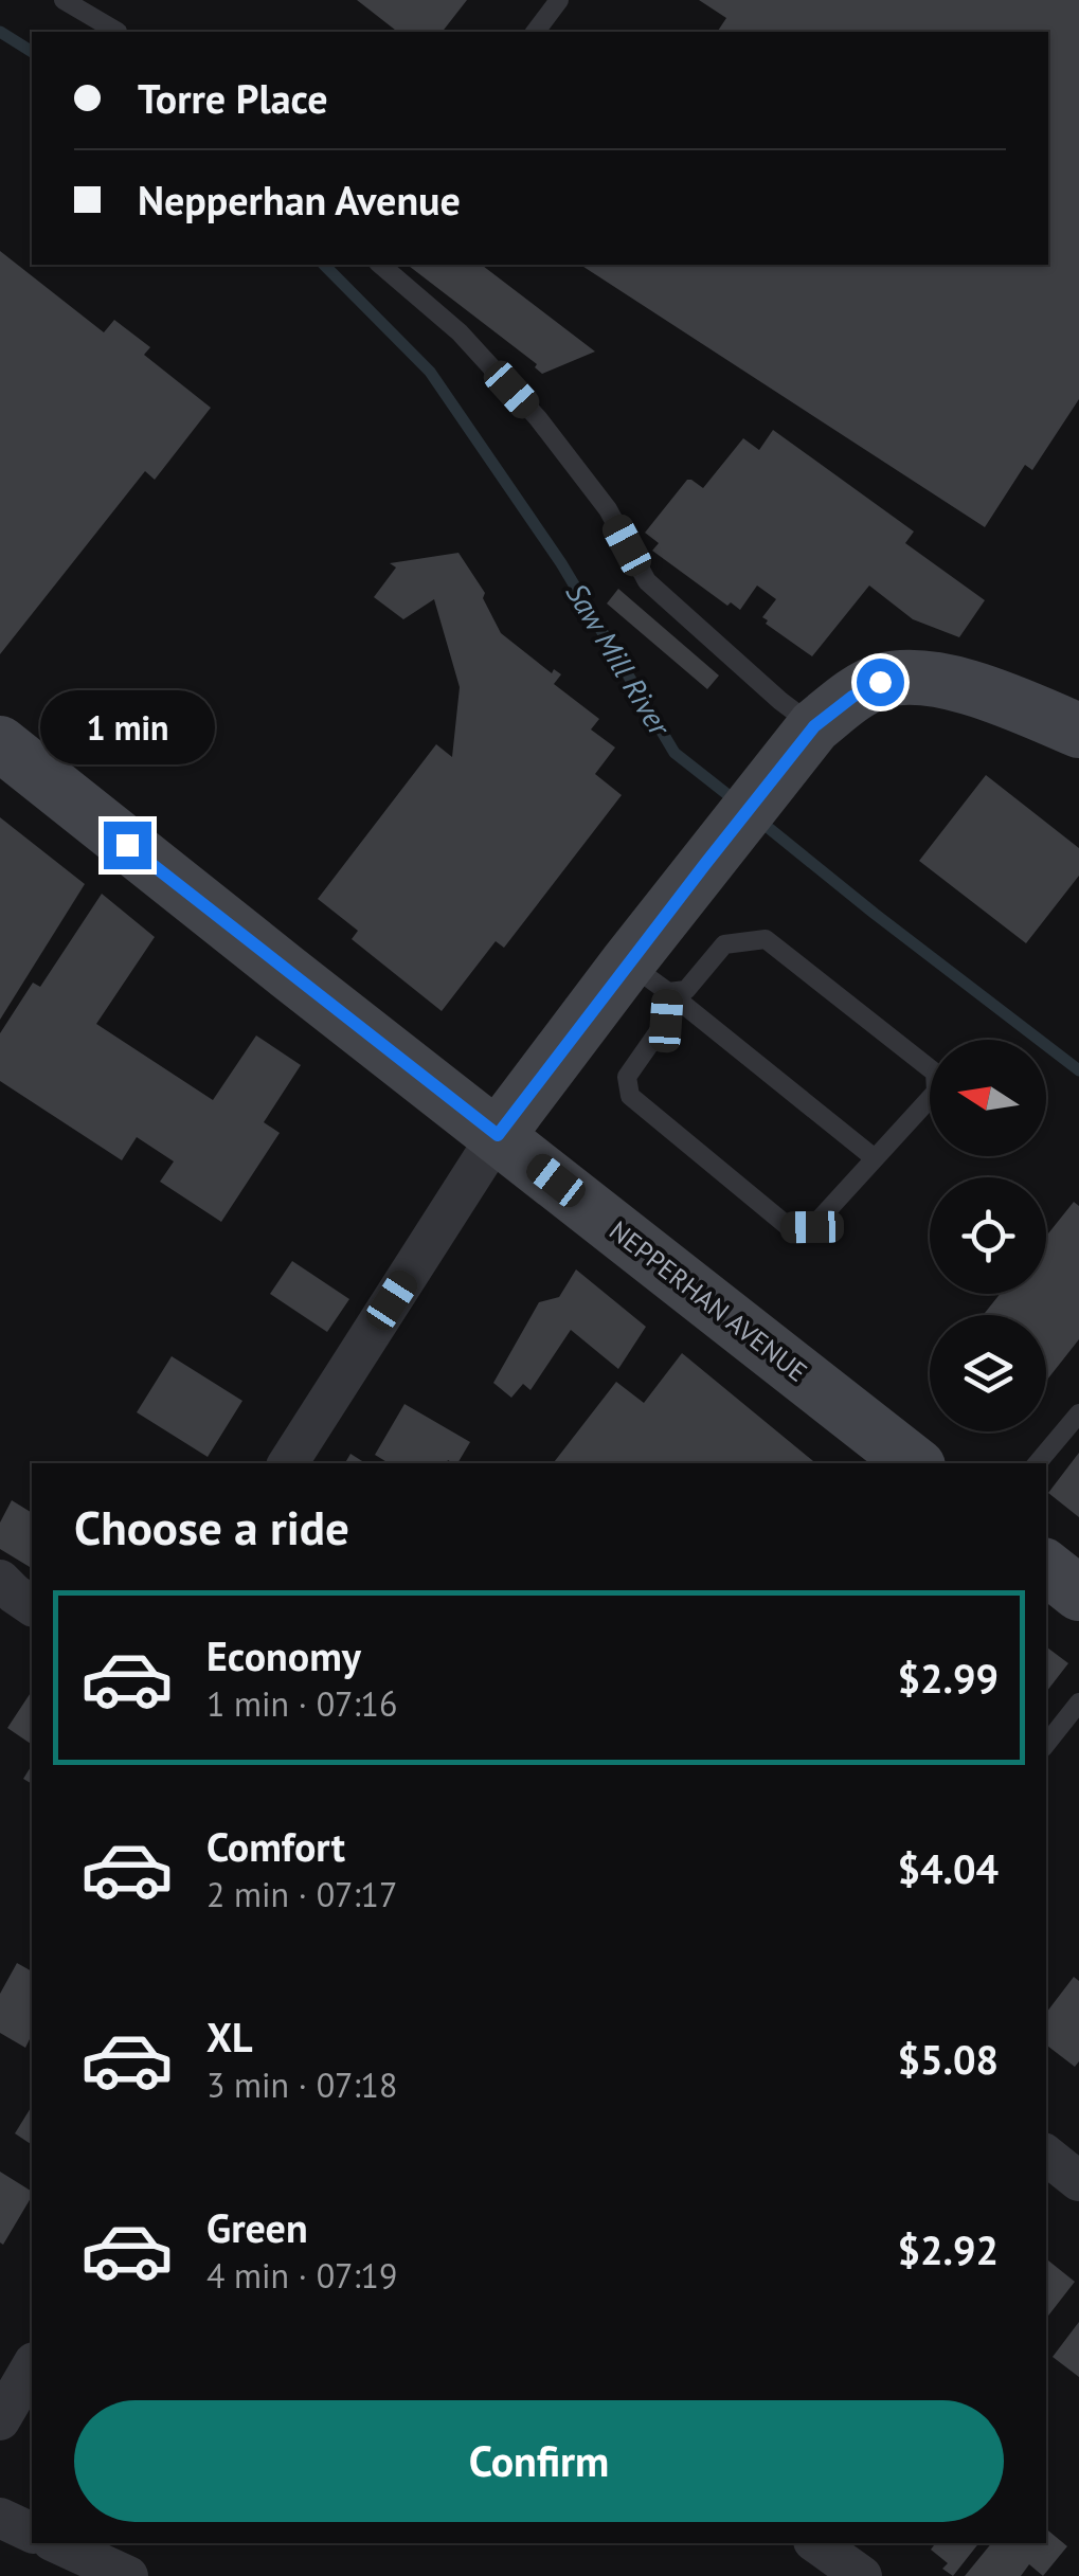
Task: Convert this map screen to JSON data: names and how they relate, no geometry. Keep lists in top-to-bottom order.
{
  "streets": {
    "main road": ["NEPPERHAN AVENUE"]
  },
  "water": ["Saw Mill River"],
  "north": "left",
  "page": {
    "banner": ["Torre Place", "Nepperhan Avenue"],
    "bubble": "1 min",
    "heading": "Choose a ride",
    "list": [
      {
        "name": "Economy",
        "note": "1 min · 07:16",
        "value": "$2.99"
      },
      {
        "name": "Comfort",
        "note": "2 min · 07:17",
        "value": "$4.04"
      },
      {
        "name": "XL",
        "note": "3 min · 07:18",
        "value": "$5.08"
      },
      {
        "name": "Green",
        "note": "4 min · 07:19",
        "value": "$2.92"
      }
    ],
    "buttons": "Confirm"
  }
}
